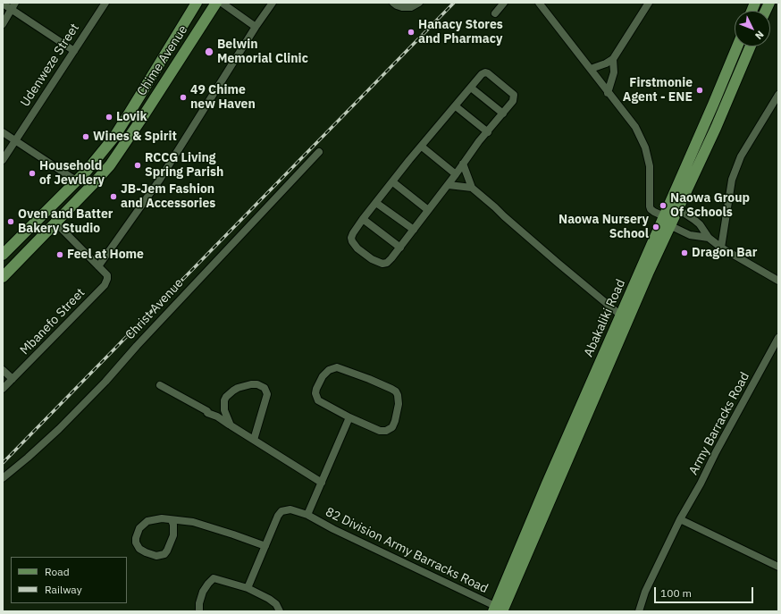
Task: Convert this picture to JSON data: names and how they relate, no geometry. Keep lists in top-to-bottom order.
{
  "streets": {
    "main road": ["Chime Avenue", "Abakaliki Road"],
    "street": [
      "Udenweze Street",
      "Christ Avenue",
      "Mbanefo Street",
      "Army Barracks Road",
      "82 Division Army Barracks Road"
    ]
  },
  "crossings": [
    ["Abakaliki Road", "82 Division Army Barracks Road"]
  ],
  "places": [
    "Hanacy Stores and Pharmacy",
    "Belwin Memorial Clinic",
    "Firstmonie Agent - ENE",
    "49 Chime new Haven",
    "Lovik",
    "Wines & Spirit",
    "RCCG Living Spring Parish",
    "Household of Jewllery",
    "JB-Jem Fashion and Accessories",
    "Naowa Group Of Schools",
    "Oven and Batter Bakery Studio",
    "Naowa Nursery School",
    "Dragon Bar",
    "Feel at Home"
  ],
  "legend": ["Road", "Railway"],
  "scale_bar": "100 m",
  "north": "bottom right"
}
